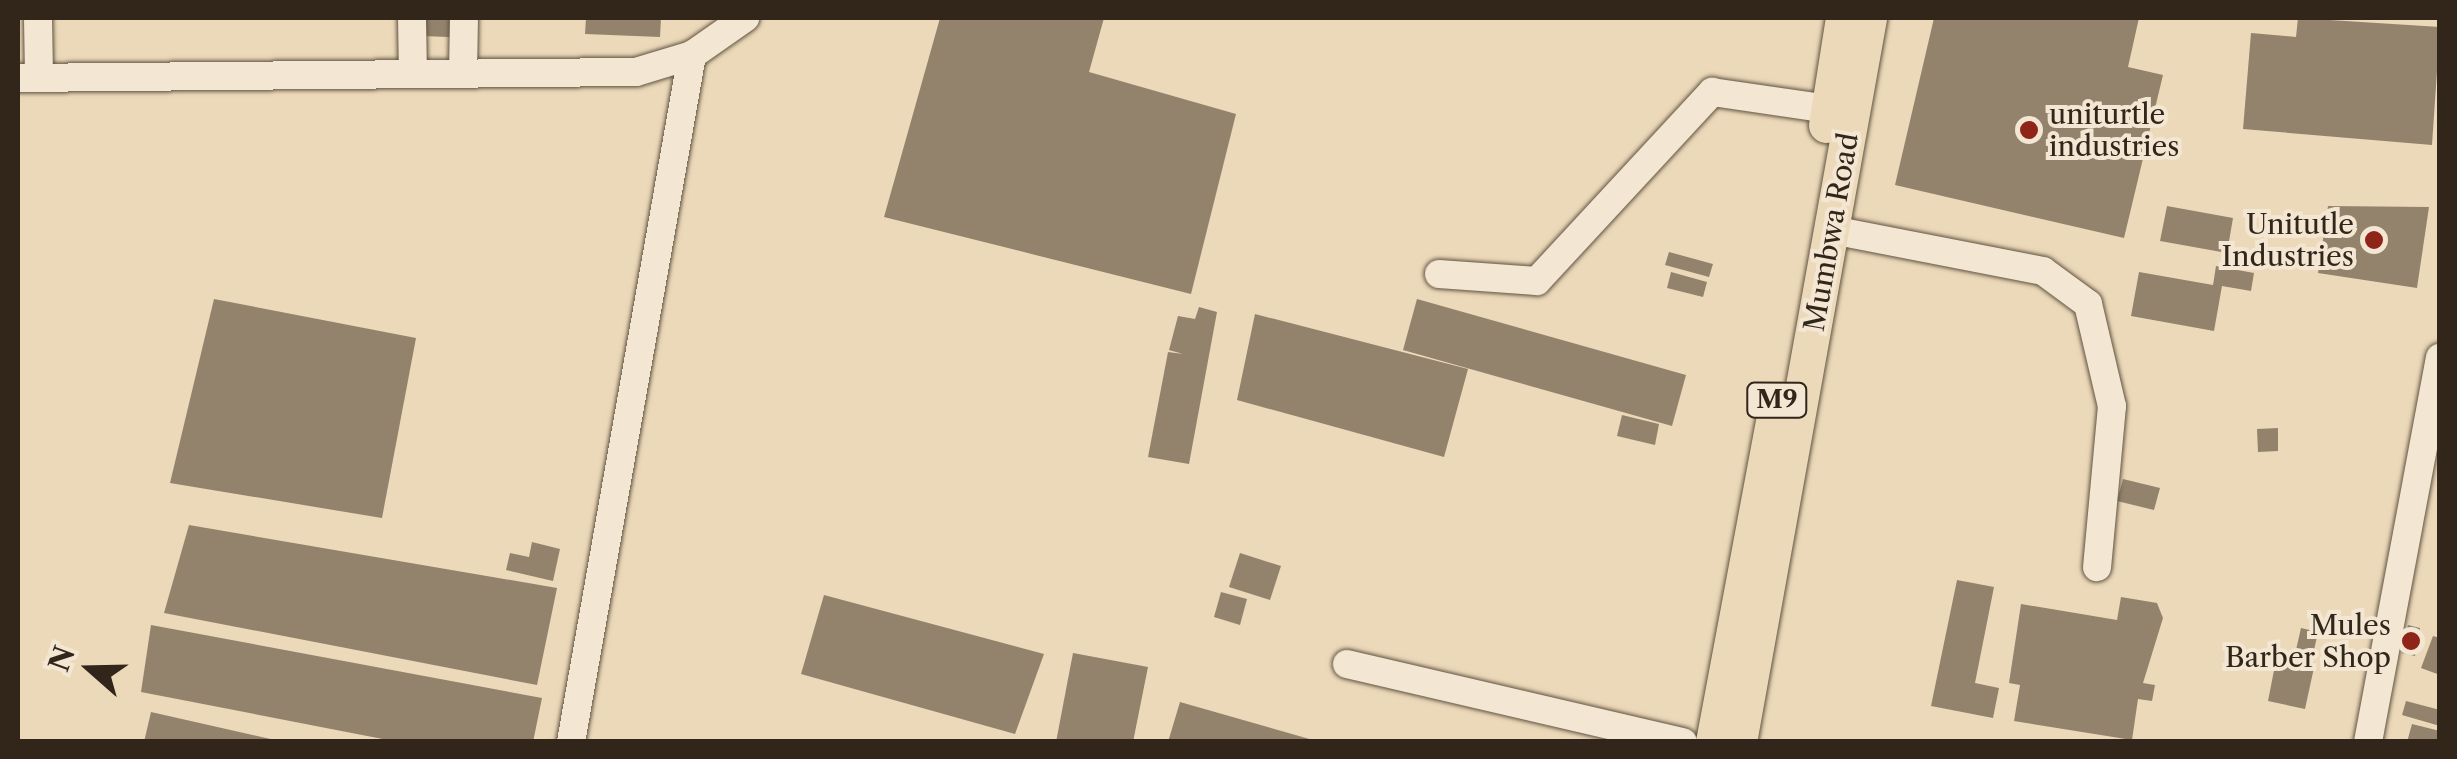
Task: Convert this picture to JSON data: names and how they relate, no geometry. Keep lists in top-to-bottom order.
{
  "streets": {
    "main road": ["Mumbwa Road", "M9"]
  },
  "places": ["uniturtle industries", "Unitutle Industries", "Mules Barber Shop"],
  "north": "left"
}
